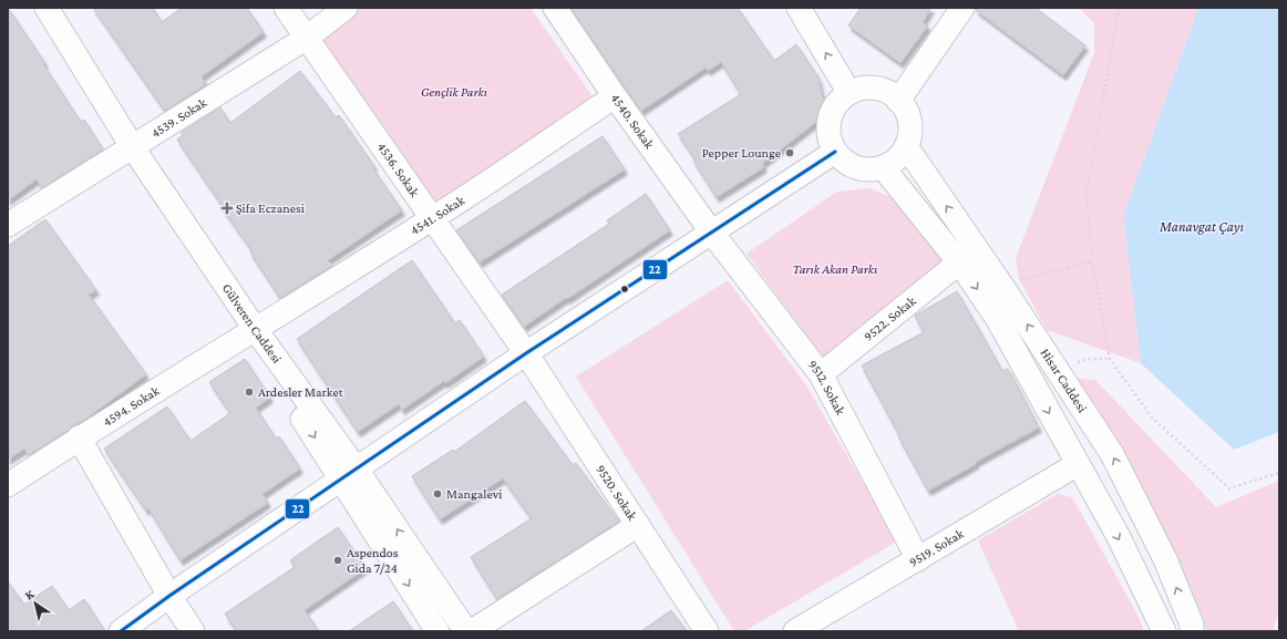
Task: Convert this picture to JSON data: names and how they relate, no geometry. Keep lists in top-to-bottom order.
{
  "streets": {
    "street": [
      "4539. Sokak",
      "4540. Sokak",
      "4536. Sokak",
      "4541. Sokak",
      "9522. Sokak",
      "Gülveren Caddesi",
      "Hisar Caddesi",
      "9512. Sokak",
      "4594. Sokak",
      "9520. Sokak",
      "9519. Sokak"
    ]
  },
  "crossings": [
    ["4539. Sokak", "4536. Sokak"],
    ["4539. Sokak", "Gülveren Caddesi"],
    ["4540. Sokak", "4541. Sokak"],
    ["4540. Sokak", "9512. Sokak"],
    ["4536. Sokak", "4541. Sokak"],
    ["4536. Sokak", "9520. Sokak"],
    ["4541. Sokak", "Gülveren Caddesi"],
    ["4541. Sokak", "4594. Sokak"],
    ["9522. Sokak", "9512. Sokak"],
    ["Gülveren Caddesi", "4594. Sokak"],
    ["9512. Sokak", "9519. Sokak"]
  ],
  "water": ["Manavgat Çayı"],
  "parks": ["Gençlik Parkı", "Tarık Akan Parkı"],
  "places": {
    "other": [
      "Pepper Lounge",
      "Ardesler Market",
      "Mangalevi",
      "Aspendos Gida 7/24"
    ],
    "health": ["Şifa Eczanesi"]
  },
  "lines": ["transit line 22"],
  "north": "top left"
}
